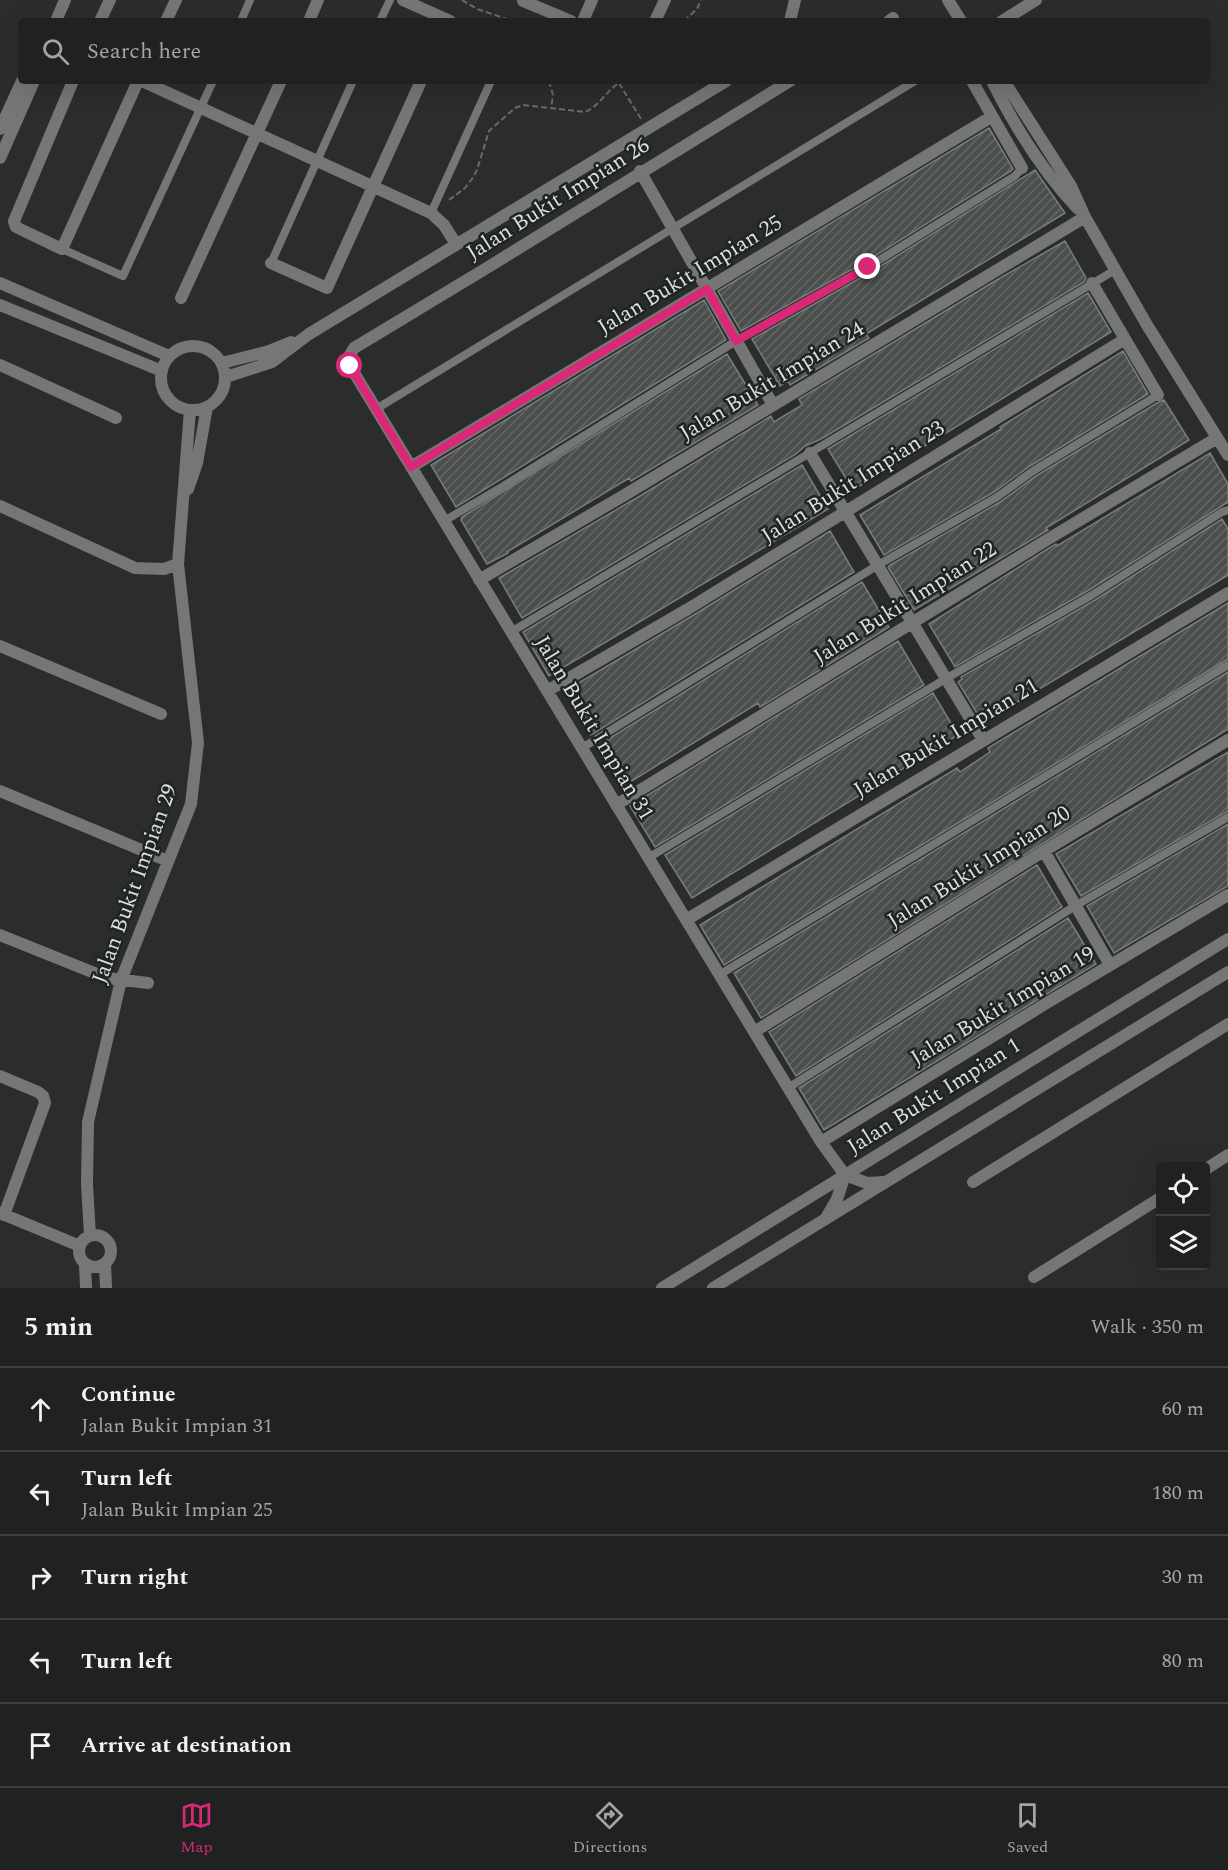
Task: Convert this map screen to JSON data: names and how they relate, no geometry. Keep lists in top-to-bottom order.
{
  "streets": {
    "street": [
      "Jalan Bukit Impian 26",
      "Jalan Bukit Impian 25",
      "Jalan Bukit Impian 24",
      "Jalan Bukit Impian 23",
      "Jalan Bukit Impian 22",
      "Jalan Bukit Impian 31",
      "Jalan Bukit Impian 21",
      "Jalan Bukit Impian 20",
      "Jalan Bukit Impian 29",
      "Jalan Bukit Impian 19",
      "Jalan Bukit Impian 1"
    ]
  },
  "crossings": [
    ["Jalan Bukit Impian 26", "Jalan Bukit Impian 31"],
    ["Jalan Bukit Impian 25", "Jalan Bukit Impian 31"],
    ["Jalan Bukit Impian 24", "Jalan Bukit Impian 31"],
    ["Jalan Bukit Impian 23", "Jalan Bukit Impian 31"],
    ["Jalan Bukit Impian 22", "Jalan Bukit Impian 31"],
    ["Jalan Bukit Impian 31", "Jalan Bukit Impian 21"],
    ["Jalan Bukit Impian 31", "Jalan Bukit Impian 20"],
    ["Jalan Bukit Impian 31", "Jalan Bukit Impian 19"]
  ],
  "page": {
    "search": "Search here",
    "heading": ["5 min", "Walk · 350 m"],
    "list": [
      ["Continue", "Jalan Bukit Impian 31", "60 m"],
      ["Turn left", "Jalan Bukit Impian 25", "180 m"],
      ["Turn right", "30 m"],
      ["Turn left", "80 m"],
      "Arrive at destination"
    ],
    "nav": ["Map", "Directions", "Saved"]
  }
}
